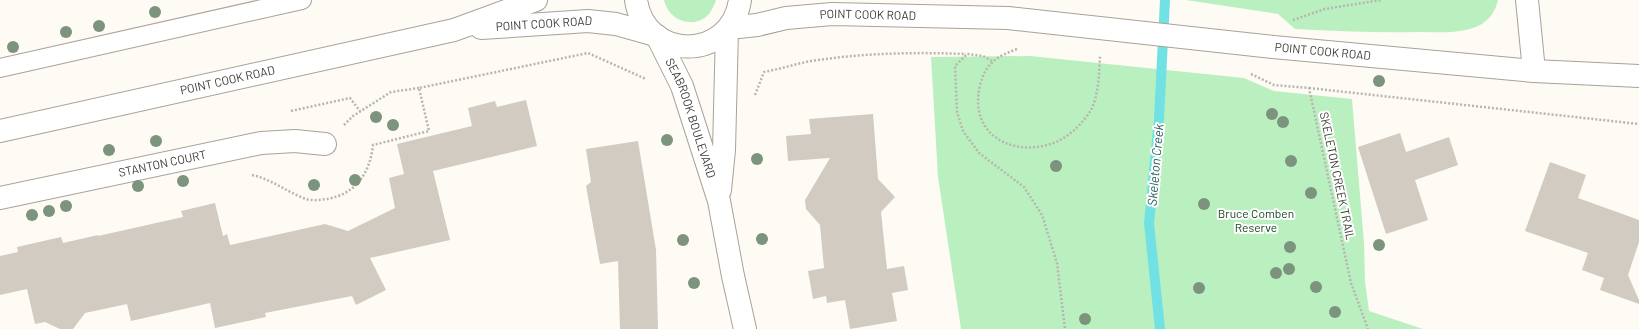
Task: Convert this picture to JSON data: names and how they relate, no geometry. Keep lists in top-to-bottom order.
{
  "streets": {
    "main road": ["POINT COOK ROAD", "SEABROOK BOULEVARD", "STANTON COURT"],
    "path": ["SKELETON CREEK TRAIL"]
  },
  "crossings": [
    ["POINT COOK ROAD", "SEABROOK BOULEVARD"]
  ],
  "water": ["Skeleton Creek"],
  "parks": ["Bruce Comben Reserve"]
}
